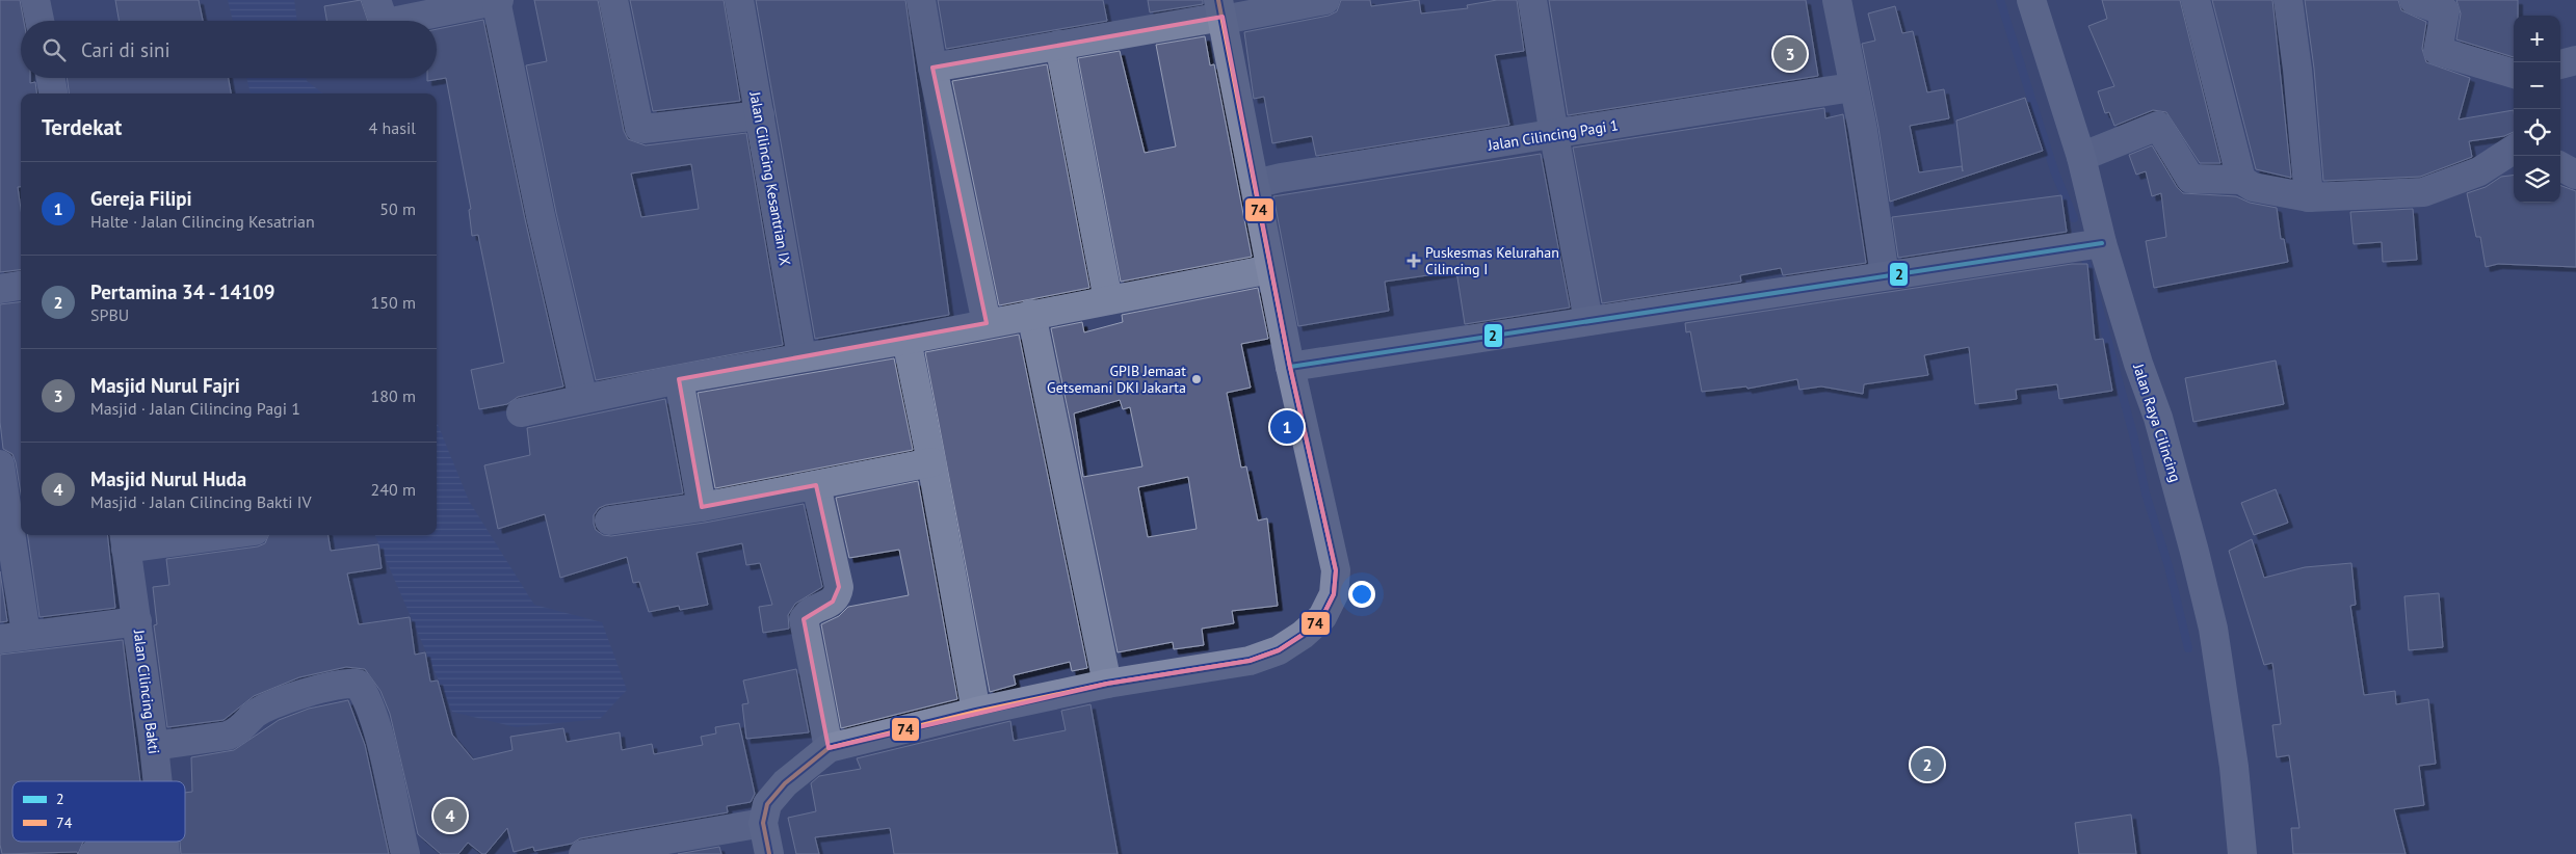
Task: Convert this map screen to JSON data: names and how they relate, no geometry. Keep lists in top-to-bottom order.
{
  "streets": {
    "street": [
      "Jalan Cilincing Pagi 1",
      "Jalan Cilincing Kesantrian IX",
      "Jalan Raya Cilincing",
      "Jalan Cilincing Bakti"
    ]
  },
  "places": {
    "health": ["Puskesmas Kelurahan Cilincing I"],
    "other": ["GPIB Jemaat Getsemani DKI Jakarta"]
  },
  "lines": ["transit line 74", "transit line 2"],
  "legend": ["2", "74"],
  "page": {
    "map_buttons": ["+", "−"],
    "search": "Cari di sini",
    "pins": [
      "3",
      "1",
      "2",
      "4"
    ],
    "heading": ["Terdekat", "4 hasil"],
    "list": [
      {
        "mark": "1",
        "name": "Gereja Filipi",
        "note": "Halte · Jalan Cilincing Kesatrian",
        "value": "50 m"
      },
      {
        "mark": "2",
        "name": "Pertamina 34 - 14109",
        "note": "SPBU",
        "value": "150 m"
      },
      {
        "mark": "3",
        "name": "Masjid Nurul Fajri",
        "note": "Masjid · Jalan Cilincing Pagi 1",
        "value": "180 m"
      },
      {
        "mark": "4",
        "name": "Masjid Nurul Huda",
        "note": "Masjid · Jalan Cilincing Bakti IV",
        "value": "240 m"
      }
    ]
  }
}
